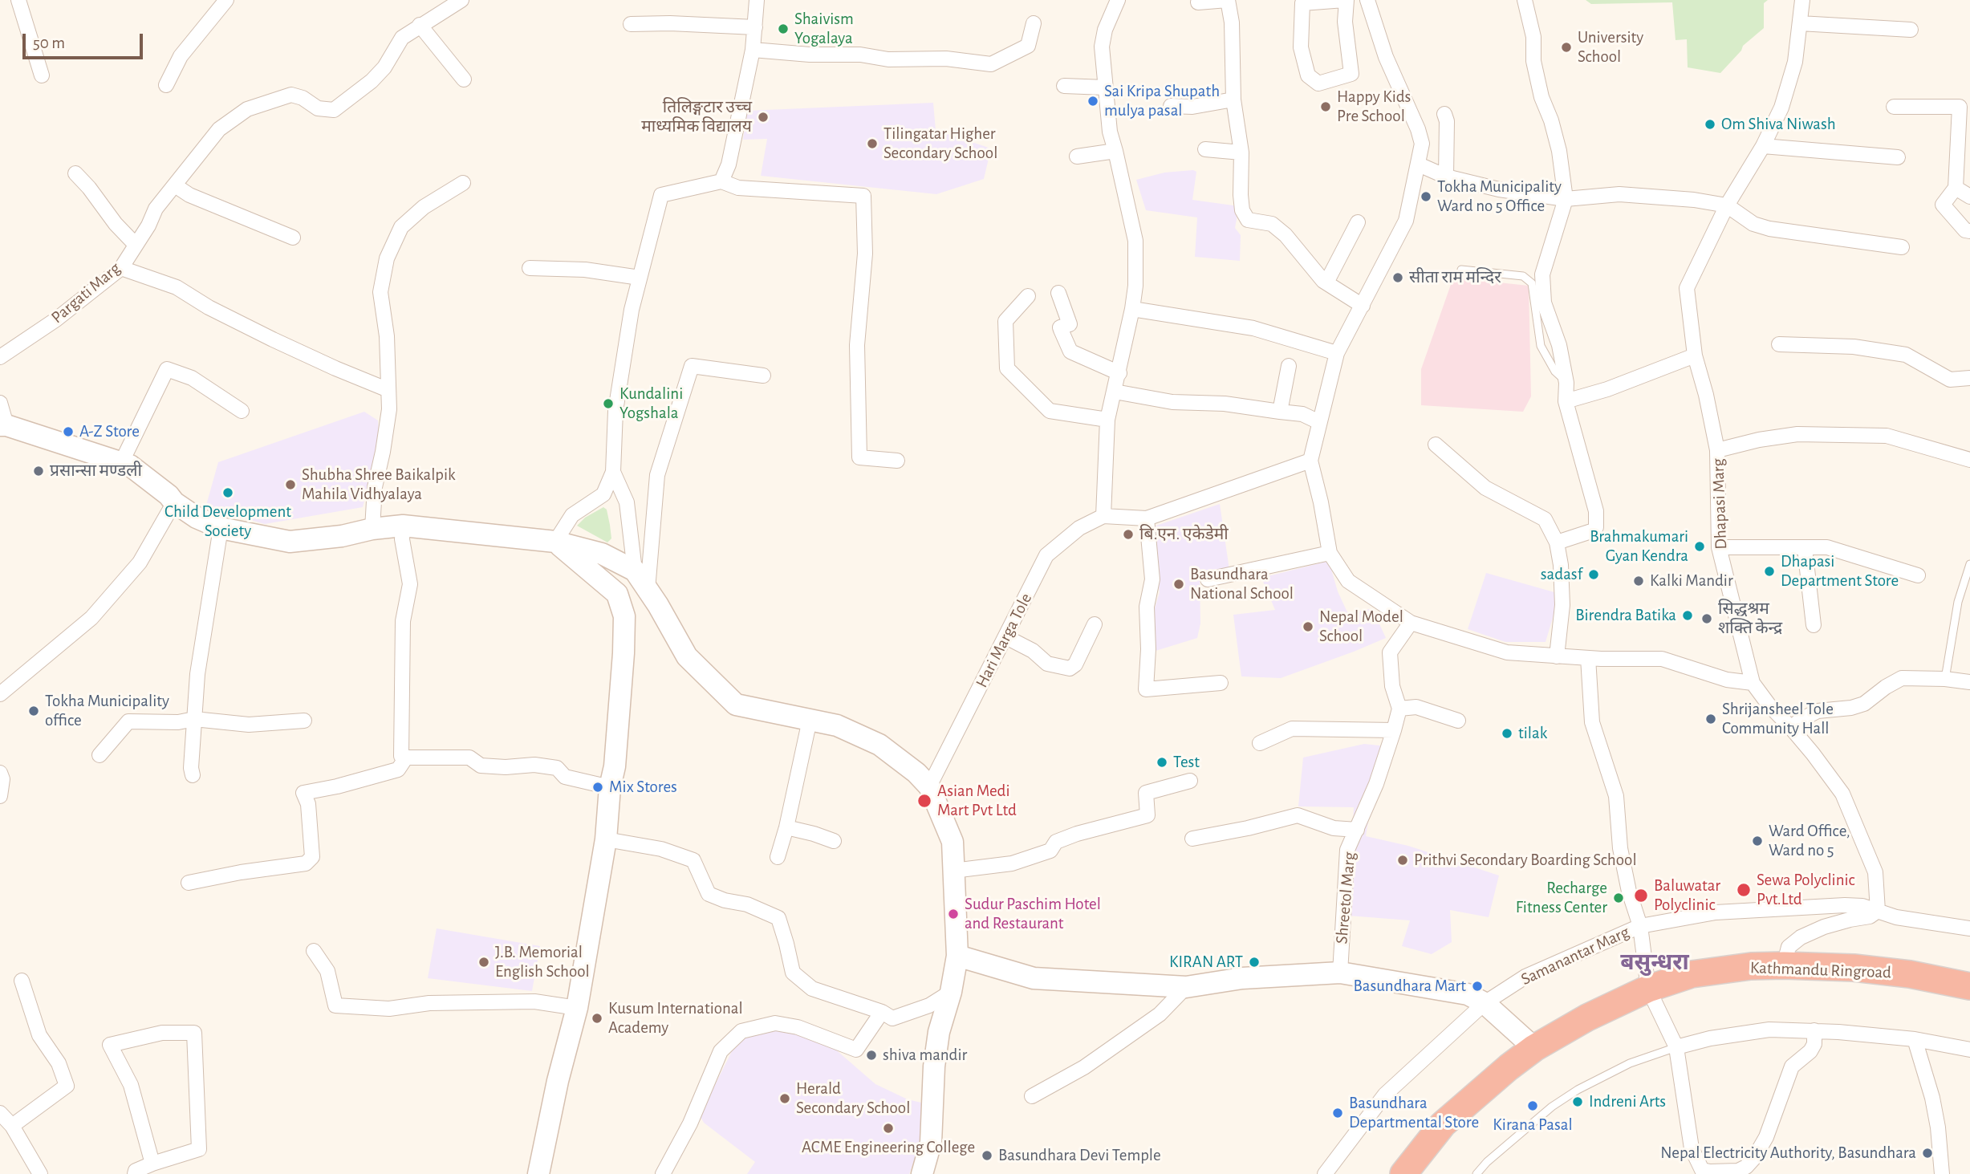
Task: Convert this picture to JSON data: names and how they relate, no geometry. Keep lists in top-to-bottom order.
{
  "streets": {
    "highway": ["Kathmandu Ringroad"],
    "street": [
      "Pargati Marg",
      "Dhapasi Marg",
      "Hari Marga Tole",
      "Shreetol Marg",
      "Samanantar Marg"
    ]
  },
  "crossings": [
    ["Dhapasi Marg", "Samanantar Marg"]
  ],
  "districts": ["बसुन्धरा"],
  "places": [
    "Shaivism Yogalaya",
    "University School",
    "Sai Kripa Shupath mulya pasal",
    "Happy Kids Pre School",
    "तिलिङ्गटार उच्च माध्यमिक विद्यालय",
    "Om Shiva Niwash",
    "Tilingatar Higher Secondary School",
    "Tokha Municipality Ward no 5 Office",
    "सीता राम मन्दिर",
    "Kundalini Yogshala",
    "A-Z Store",
    "प्रसान्सा मण्डली",
    "Shubha Shree Baikalpik Mahila Vidhyalaya",
    "Child Development Society",
    "बि.एन. एकेडेमी",
    "Brahmakumari Gyan Kendra",
    "Dhapasi Department Store",
    "sadasf",
    "Kalki Mandir",
    "Basundhara National School",
    "Birendra Batika",
    "सिद्धश्रम शक्ति केन्द्र",
    "Nepal Model School",
    "Tokha Municipality office",
    "Shrijansheel Tole Community Hall",
    "tilak",
    "Test",
    "Mix Stores",
    "Asian Medi Mart Pvt Ltd",
    "Ward Office, Ward no 5",
    "Prithvi Secondary Boarding School",
    "Sewa Polyclinic Pvt.Ltd",
    "Baluwatar Polyclinic",
    "Recharge Fitness Center",
    "Sudur Paschim Hotel and Restaurant",
    "J.B. Memorial English School",
    "KIRAN ART",
    "Basundhara Mart",
    "Kusum International Academy",
    "shiva mandir",
    "Herald Secondary School",
    "Indreni Arts",
    "Kirana Pasal",
    "Basundhara Departmental Store",
    "ACME Engineering College",
    "Nepal Electricity Authority, Basundhara",
    "Basundhara Devi Temple"
  ],
  "scale_bar": "50 m"
}
